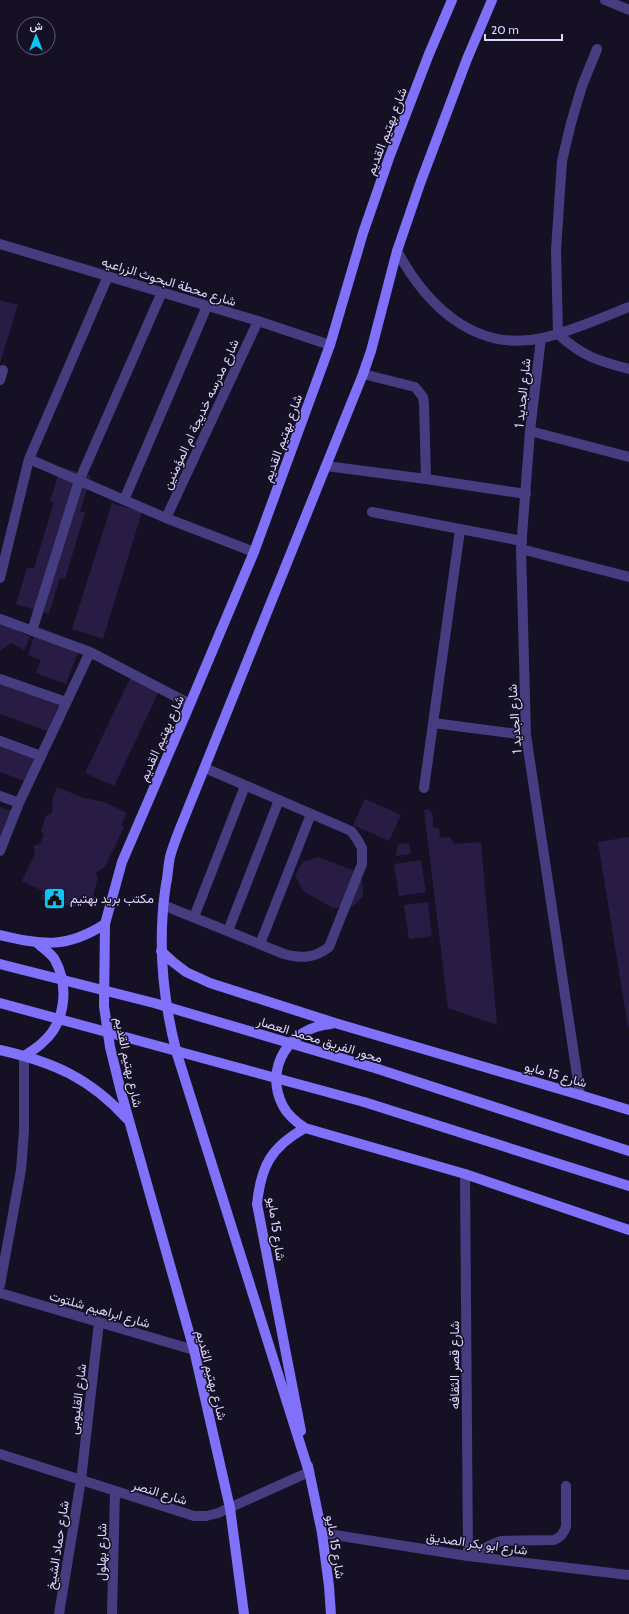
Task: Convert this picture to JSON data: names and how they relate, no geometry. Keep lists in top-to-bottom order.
{
  "streets": {
    "main road": ["شارع بهتيم القديم", "محور الفريق محمد العصار", "شارع 15 مايو"],
    "street": [
      "شارع محطة البحوث الزراعيه",
      "شارع الجديد 1",
      "شارع مدرسه خديجة ام المؤمنين",
      "شارع ابراهيم شلتوت",
      "شارع قصر الثقافه",
      "شارع القليوبى",
      "شارع النصر",
      "شارع ابو بكر الصديق",
      "شارع حماد الشيخ",
      "شارع بهلول"
    ]
  },
  "crossings": [
    ["شارع بهتيم القديم", "شارع محطة البحوث الزراعيه"],
    ["شارع بهتيم القديم", "شارع ابراهيم شلتوت"],
    ["شارع بهتيم القديم", "شارع النصر"],
    ["شارع محطة البحوث الزراعيه", "شارع مدرسه خديجة ام المؤمنين"],
    ["شارع الجديد 1", "شارع 15 مايو"],
    ["شارع 15 مايو", "شارع النصر"],
    ["شارع 15 مايو", "شارع ابو بكر الصديق"],
    ["شارع ابراهيم شلتوت", "شارع القليوبى"],
    ["شارع قصر الثقافه", "شارع ابو بكر الصديق"],
    ["شارع القليوبى", "شارع النصر"],
    ["شارع القليوبى", "شارع حماد الشيخ"],
    ["شارع النصر", "شارع حماد الشيخ"],
    ["شارع النصر", "شارع بهلول"]
  ],
  "places": {
    "public building": ["مكتب بريد بهتيم"]
  },
  "scale_bar": "20 m",
  "north": "top"
}
